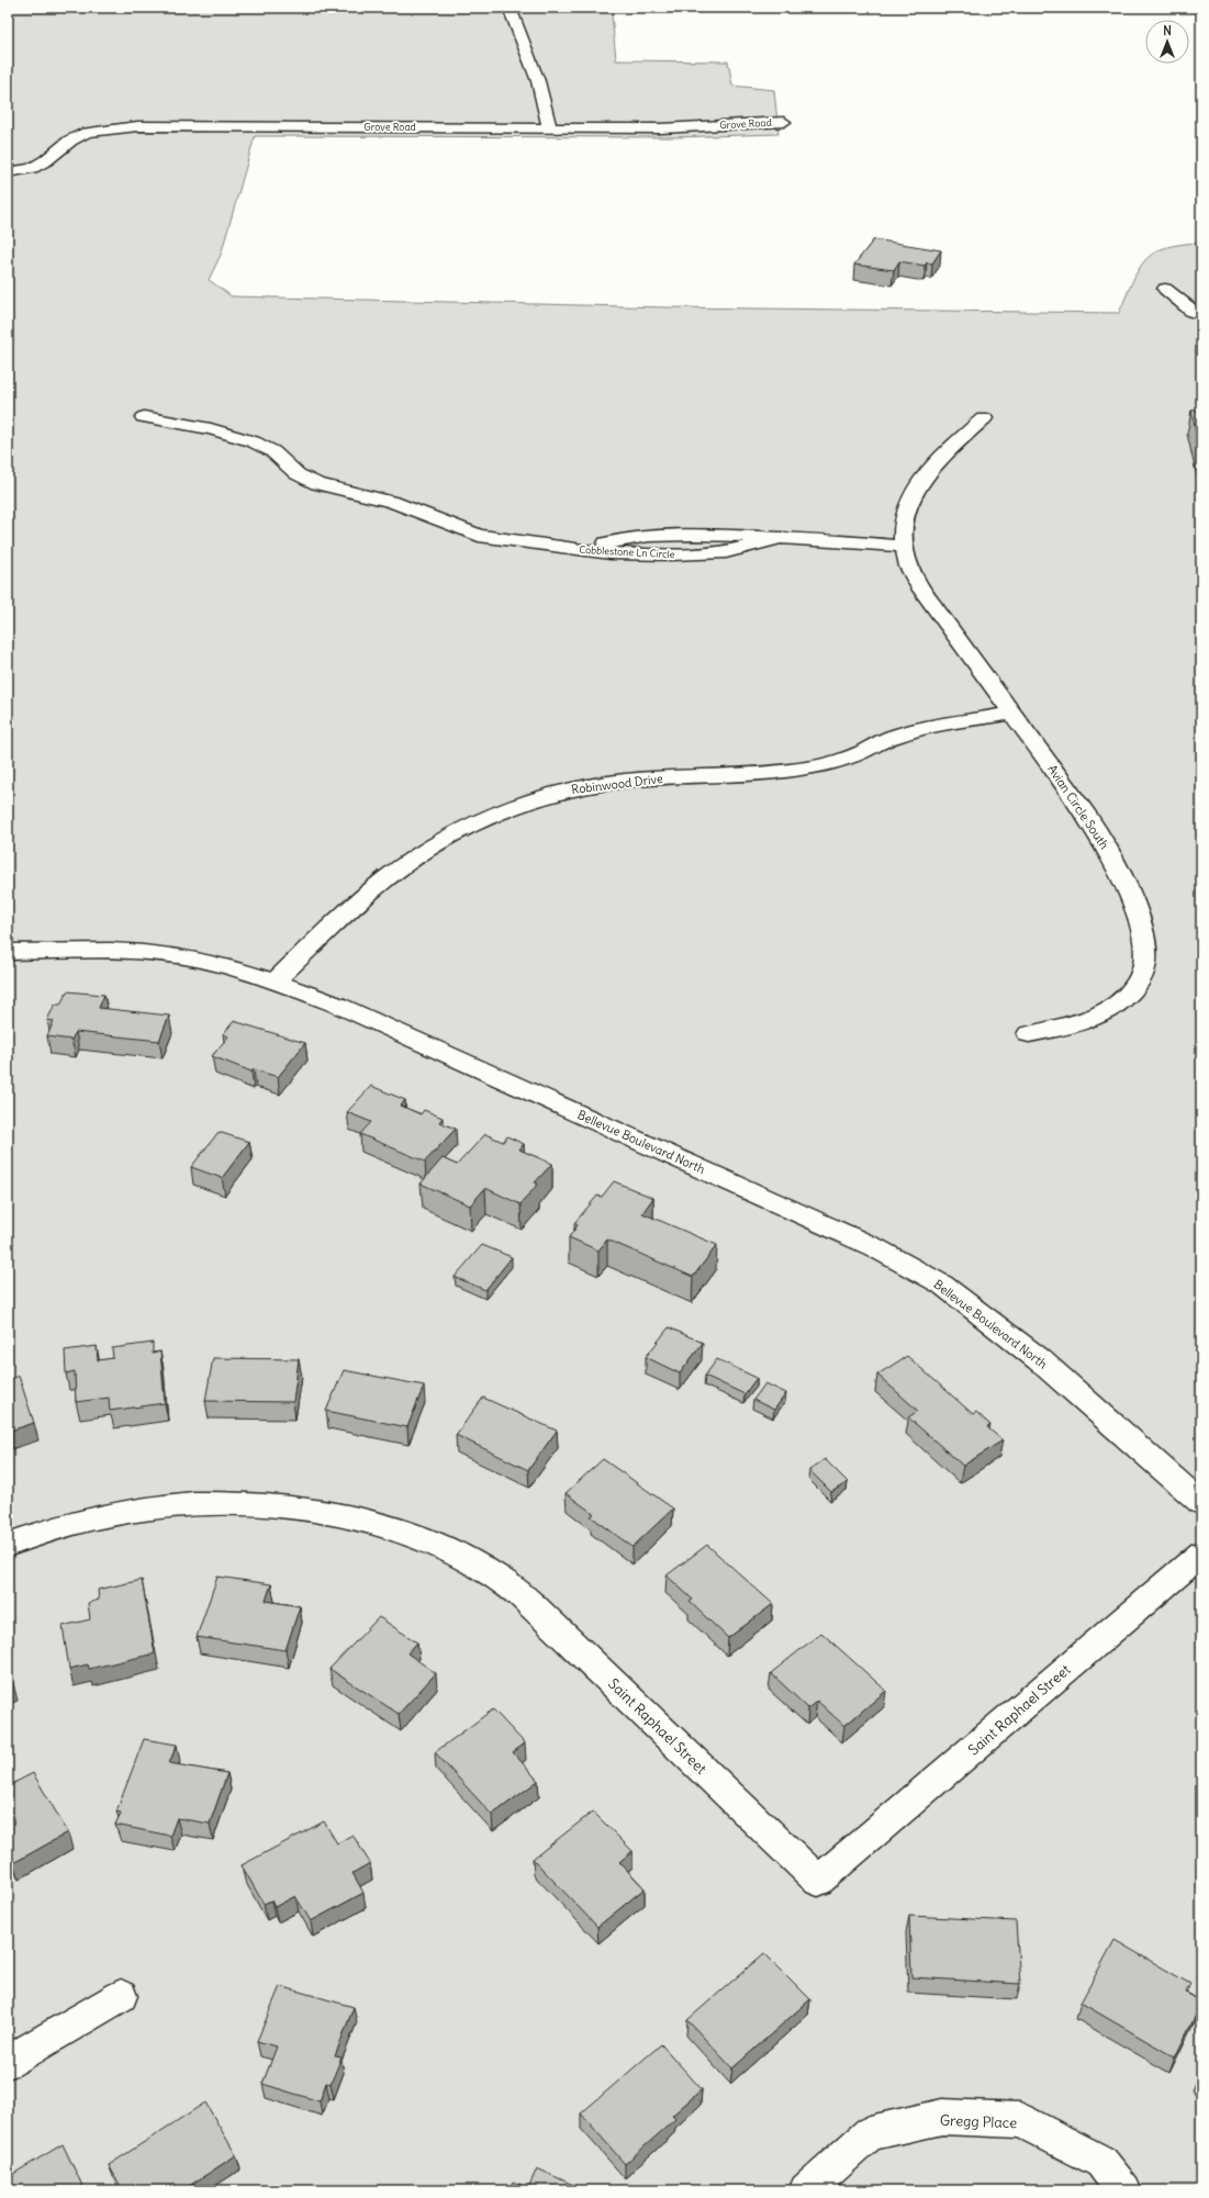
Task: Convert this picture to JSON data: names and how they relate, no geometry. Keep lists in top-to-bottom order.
{
  "streets": {
    "street": [
      "Grove Road",
      "Cobblestone Ln Circle",
      "Robinwood Drive",
      "Avian Circle South",
      "Bellevue Boulevard North",
      "Saint Raphael Street",
      "Gregg Place"
    ]
  },
  "crossings": [
    ["Cobblestone Ln Circle", "Avian Circle South"],
    ["Robinwood Drive", "Avian Circle South"],
    ["Robinwood Drive", "Bellevue Boulevard North"]
  ],
  "north": "top"
}
